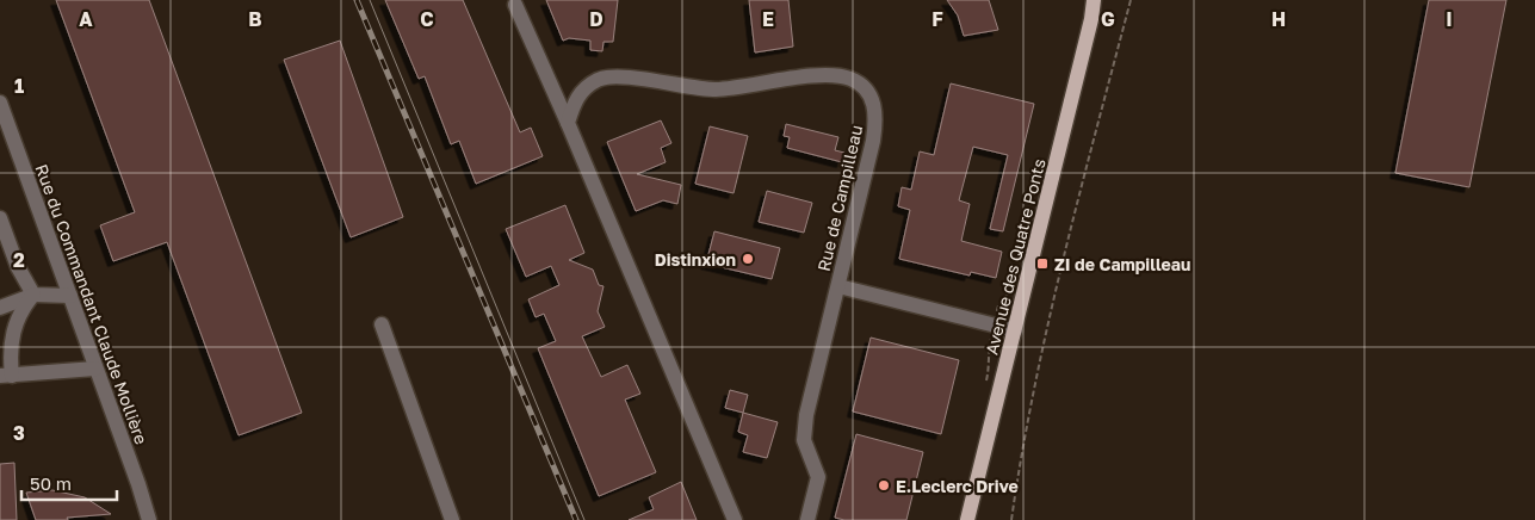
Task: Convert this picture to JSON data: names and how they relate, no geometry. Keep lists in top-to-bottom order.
{
  "streets": {
    "main road": ["Avenue des Quatre Ponts"],
    "street": ["Rue de Campilleau", "Rue du Commandant Claude Mollière"]
  },
  "crossings": [
    ["Rue de Campilleau", "Avenue des Quatre Ponts"]
  ],
  "places": {
    "other": ["Distinxion", "E.Leclerc Drive"],
    "transit": ["ZI de Campilleau"]
  },
  "scale_bar": "50 m",
  "grid": {
    "columns": [
      "A",
      "B",
      "C",
      "D",
      "E",
      "F",
      "G",
      "H",
      "I"
    ],
    "rows": ["1", "2", "3"]
  }
}
